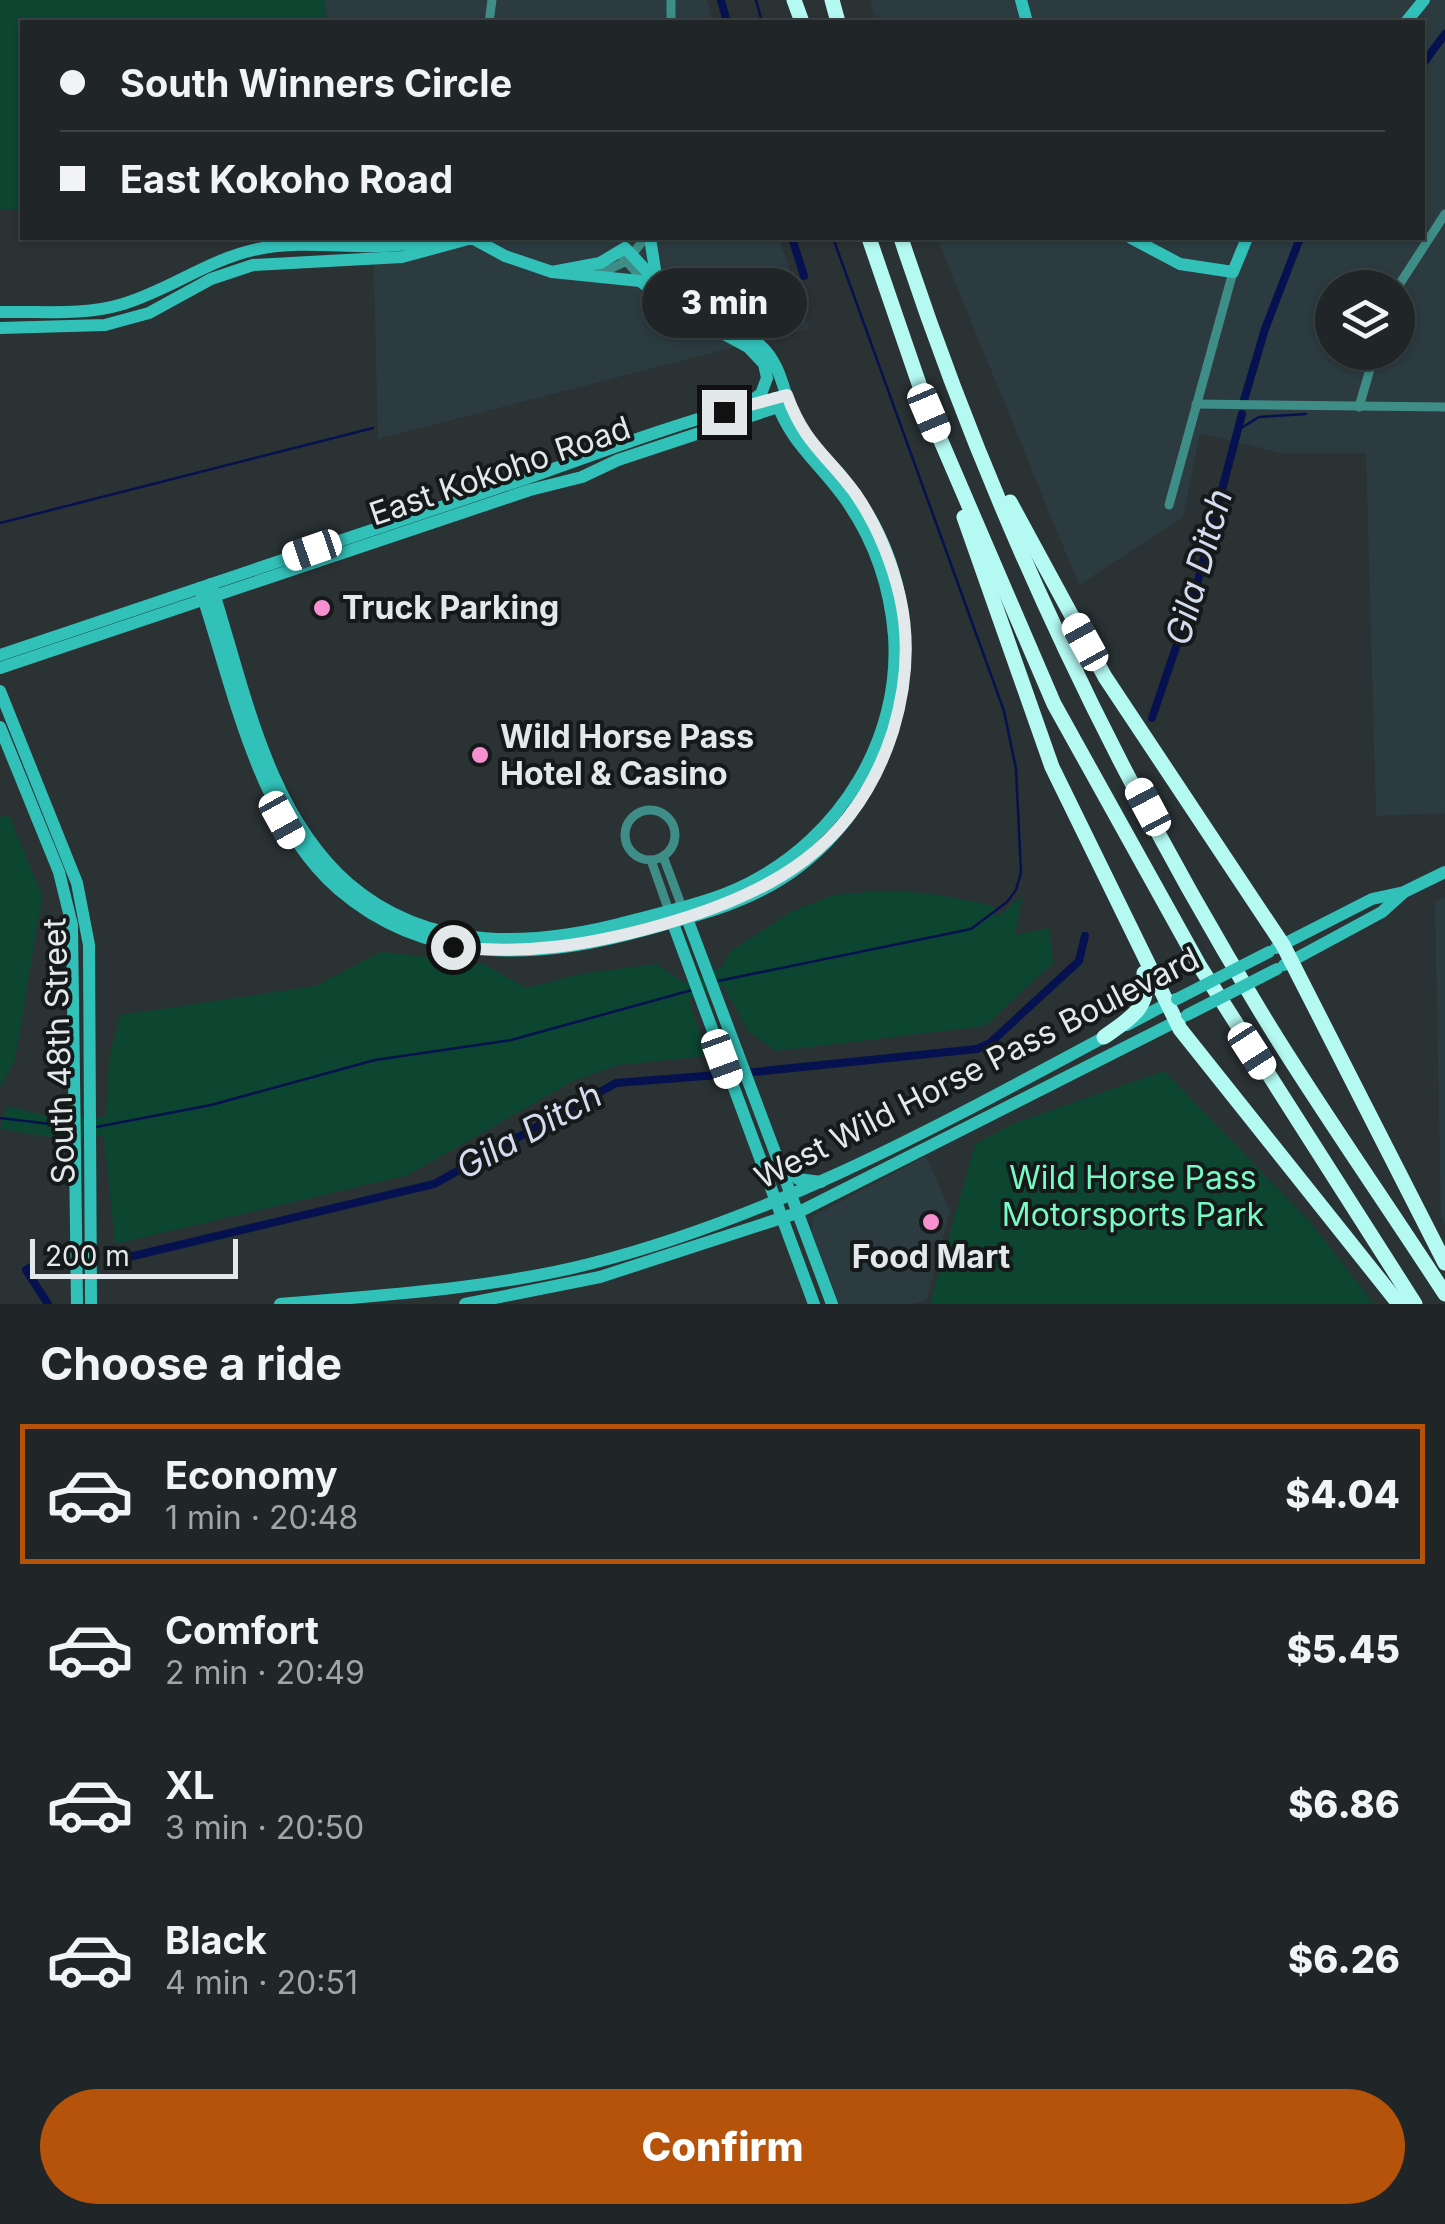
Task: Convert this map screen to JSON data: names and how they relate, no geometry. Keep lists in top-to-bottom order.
{
  "streets": {
    "street": ["East Kokoho Road", "South 48th Street", "West Wild Horse Pass Boulevard"]
  },
  "water": ["Gila Ditch"],
  "parks": ["Wild Horse Pass Motorsports Park"],
  "places": ["Truck Parking", "Wild Horse Pass Hotel & Casino", "Food Mart"],
  "scale_bar": "200 m",
  "page": {
    "banner": ["South Winners Circle", "East Kokoho Road"],
    "bubble": "3 min",
    "scale": "200 m",
    "heading": "Choose a ride",
    "list": [
      {
        "name": "Economy",
        "note": "1 min · 20:48",
        "value": "$4.04"
      },
      {
        "name": "Comfort",
        "note": "2 min · 20:49",
        "value": "$5.45"
      },
      {
        "name": "XL",
        "note": "3 min · 20:50",
        "value": "$6.86"
      },
      {
        "name": "Black",
        "note": "4 min · 20:51",
        "value": "$6.26"
      }
    ],
    "buttons": "Confirm"
  }
}
